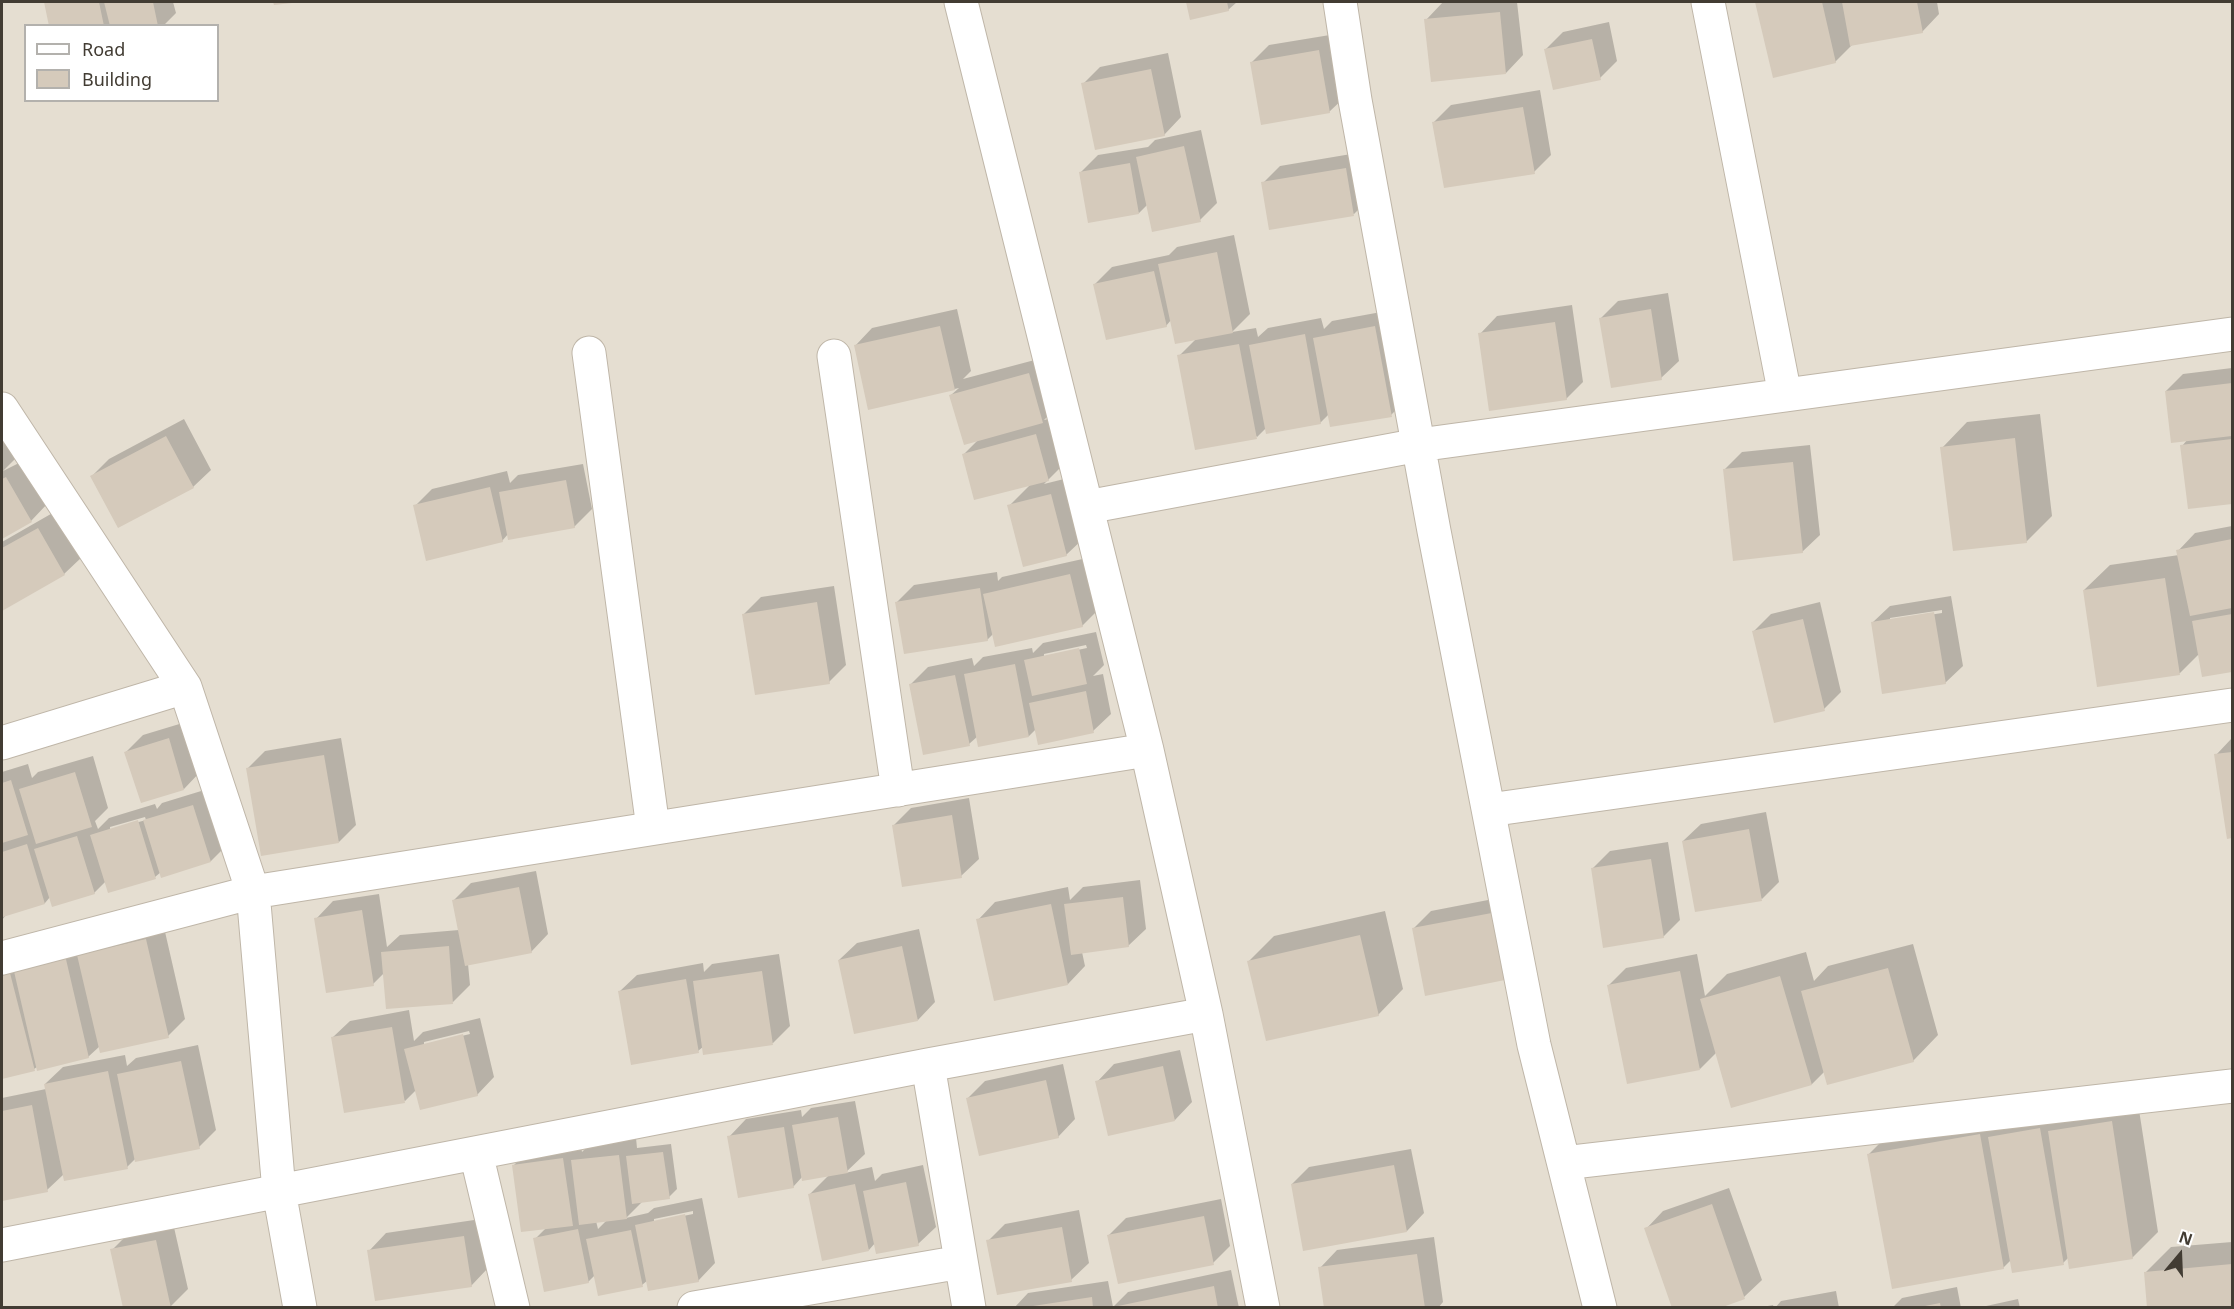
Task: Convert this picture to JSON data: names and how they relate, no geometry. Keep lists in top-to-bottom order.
{
  "legend": ["Road", "Building"],
  "north": "top"
}
